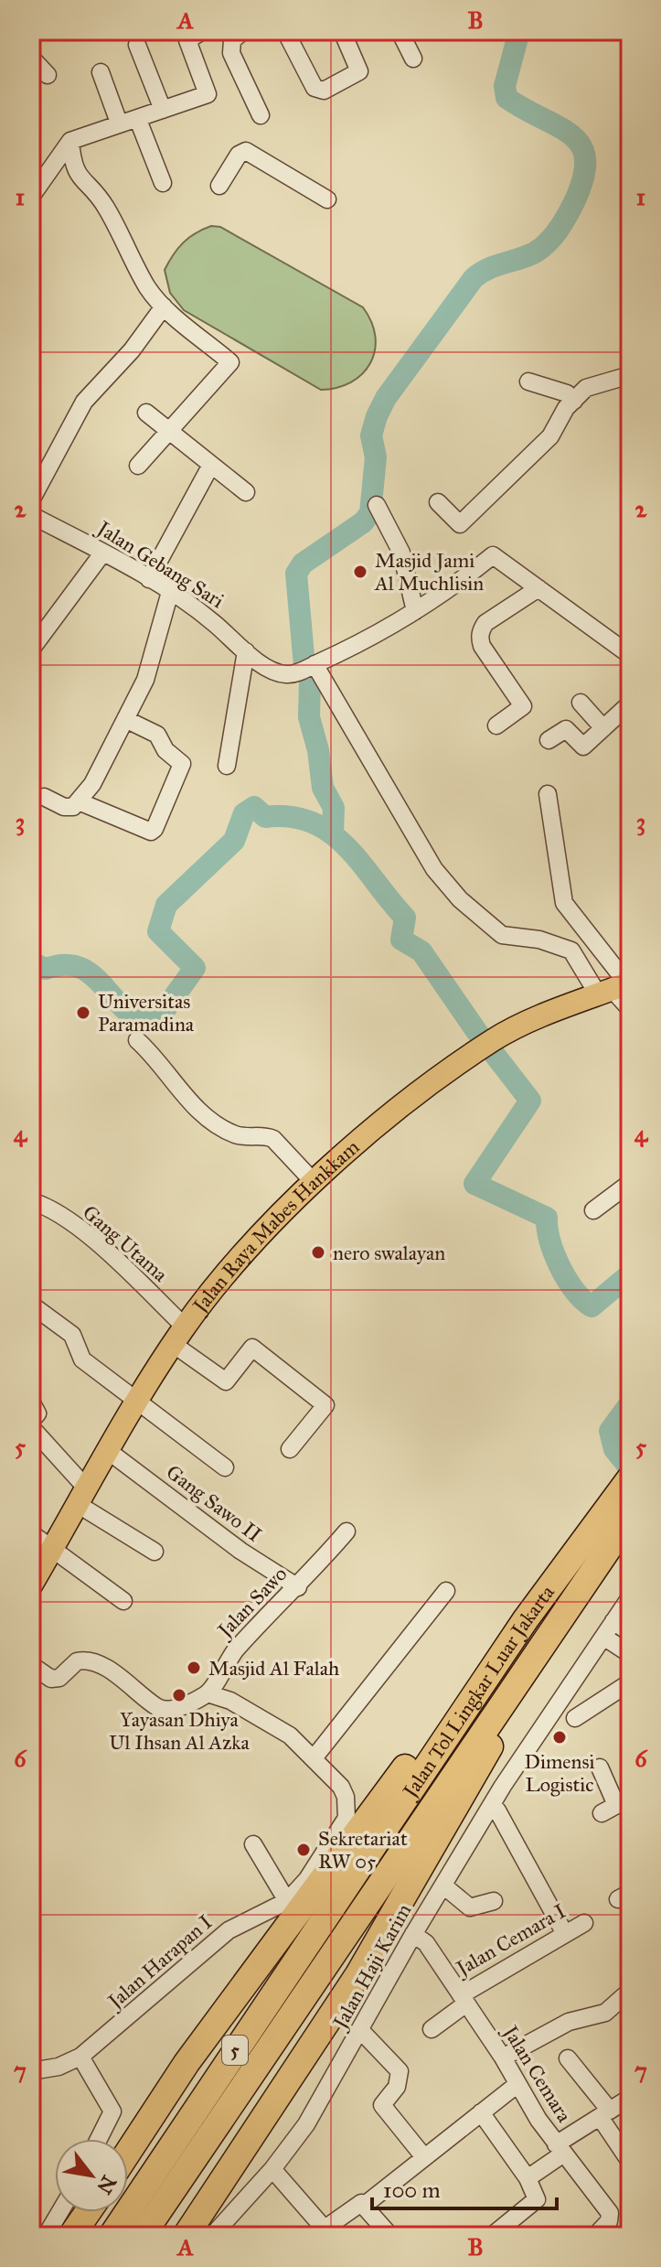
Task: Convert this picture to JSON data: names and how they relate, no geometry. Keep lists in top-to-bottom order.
{
  "streets": {
    "highway": ["Jalan Tol Lingkar Luar Jakarta", "5"],
    "main road": ["Jalan Raya Mabes Hankkam"],
    "street": [
      "Jalan Gebang Sari",
      "Gang Utama",
      "Gang Sawo II",
      "Jalan Sawo",
      "Jalan Cemara I",
      "Jalan Harapan I",
      "Jalan Haji Karim",
      "Jalan Cemara"
    ]
  },
  "crossings": [
    ["Jalan Raya Mabes Hankkam", "Gang Utama"],
    ["Jalan Raya Mabes Hankkam", "Gang Sawo II"],
    ["Gang Sawo II", "Jalan Sawo"],
    ["Jalan Sawo", "Jalan Harapan I"],
    ["Jalan Cemara I", "Jalan Cemara"],
    ["Jalan Haji Karim", "Jalan Cemara"]
  ],
  "places": [
    "Masjid Jami Al Muchlisin",
    "Universitas Paramadina",
    "nero swalayan",
    "Masjid Al Falah",
    "Yayasan Dhiya Ul Ihsan Al Azka",
    "Dimensi Logistic",
    "Sekretariat RW 05"
  ],
  "scale_bar": "100 m",
  "north": "bottom right",
  "grid": {
    "columns": ["A", "B"],
    "rows": [
      "1",
      "2",
      "3",
      "4",
      "5",
      "6",
      "7"
    ]
  }
}
